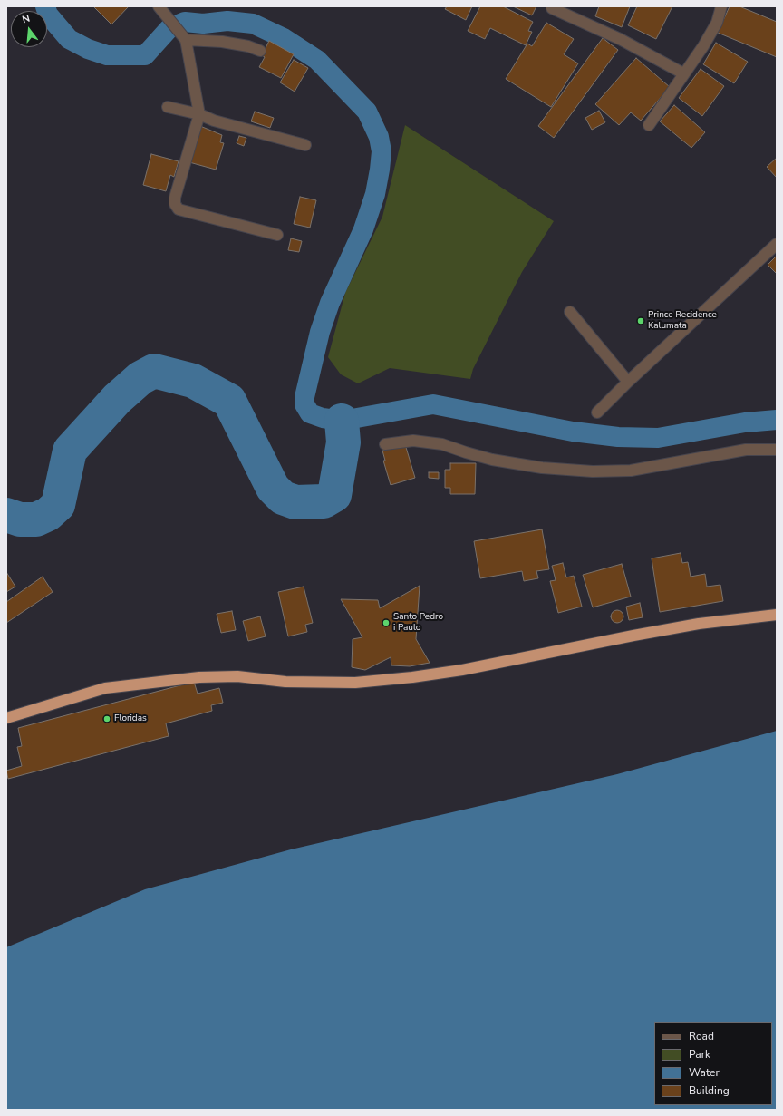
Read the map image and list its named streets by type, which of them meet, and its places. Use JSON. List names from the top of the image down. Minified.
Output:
{"places":["Prince Recidence Kalumata","Santo Pedro i Paulo","Floridas"],"legend":["Road","Park","Water","Building"],"north":"top"}
